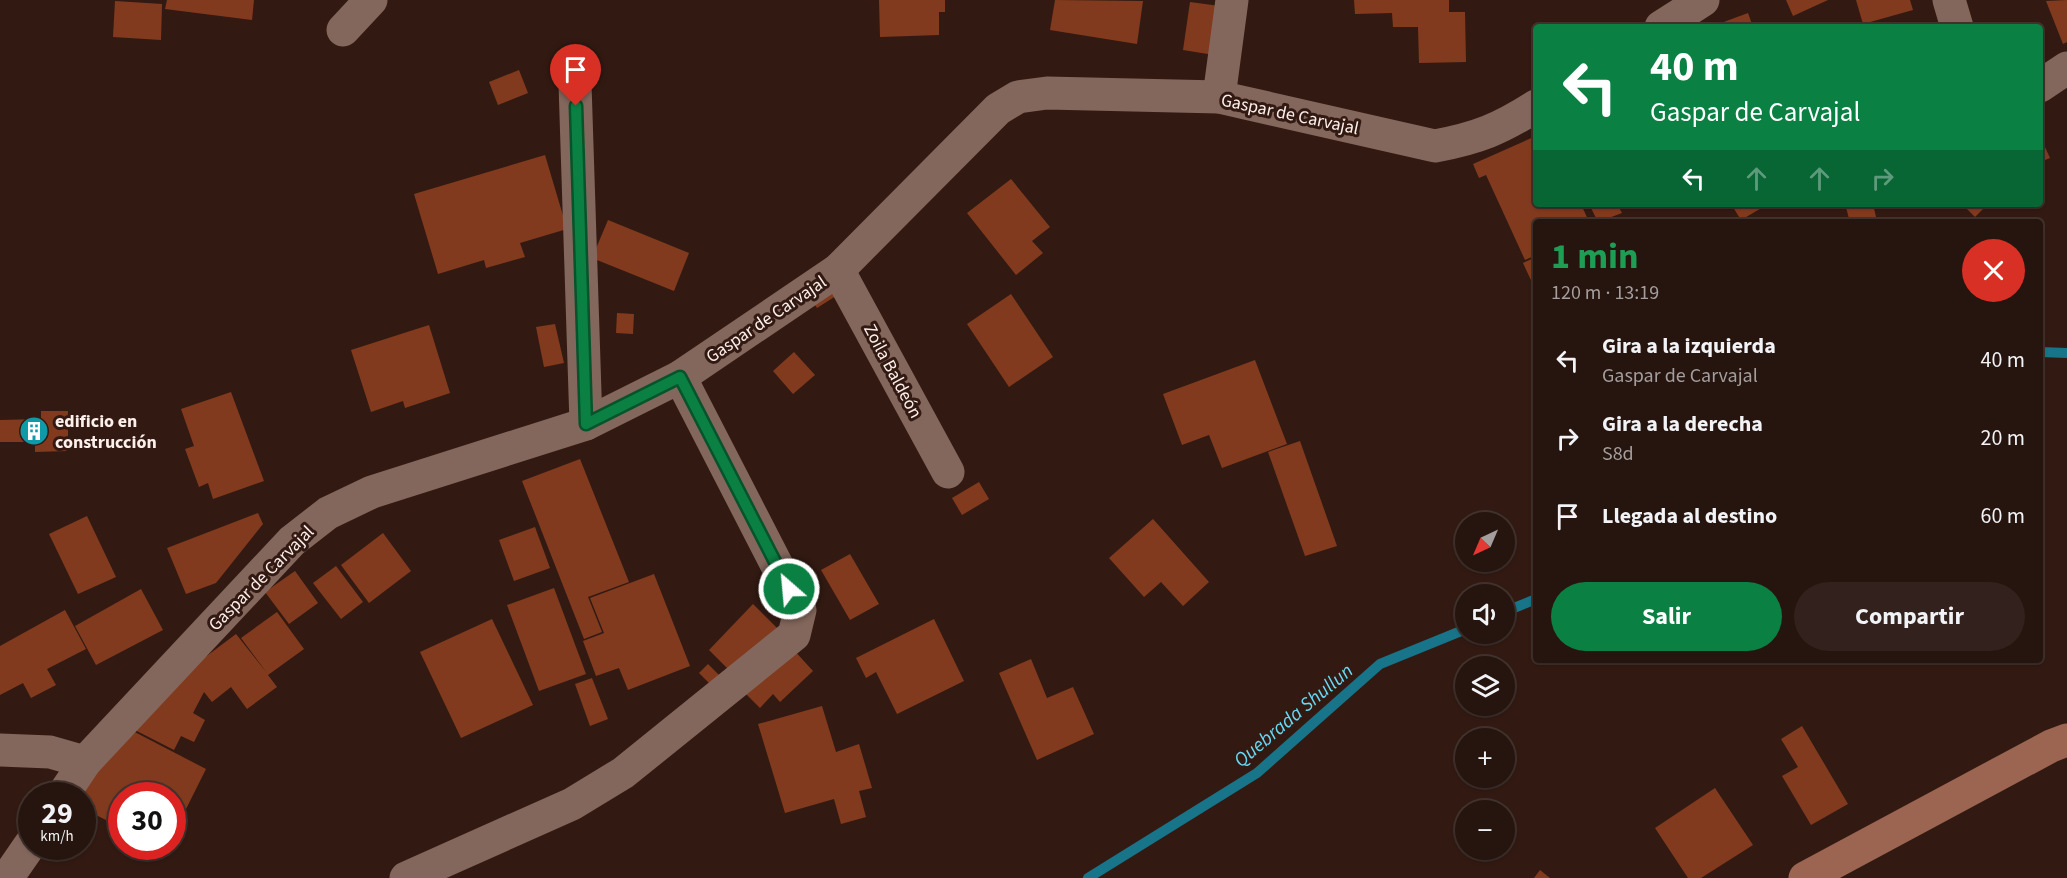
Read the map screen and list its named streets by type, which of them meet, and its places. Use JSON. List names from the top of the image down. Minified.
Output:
{"streets":{"street":["Gaspar de Carvajal","Zoila Baldeón"]},"crossings":[["Gaspar de Carvajal","Zoila Baldeón"]],"water":["Quebrada Shullun"],"places":{"building":["edificio en construcción"]},"north":"bottom left","page":{"turn":["40 m","Gaspar de Carvajal"],"heading":["1 min","120 m · 13:19"],"list":[{"name":"Gira a la izquierda","note":"Gaspar de Carvajal","value":"40 m"},{"name":"Gira a la derecha","note":"S8d","value":"20 m"},{"name":"Llegada al destino","value":"60 m"}],"map_buttons":["+","−"],"buttons":["Salir","Compartir"],"speed":"29 km/h","limit":"30"}}
